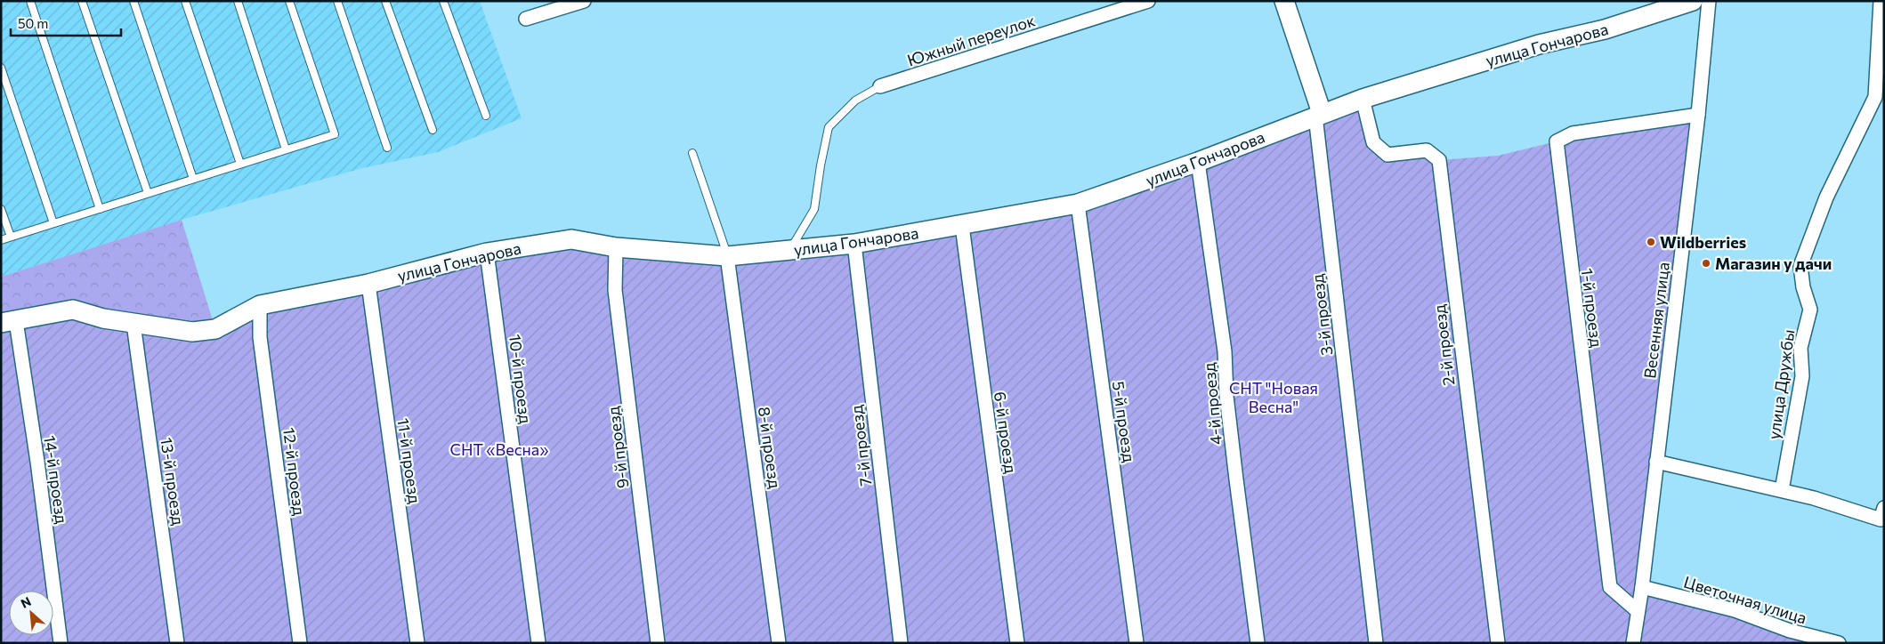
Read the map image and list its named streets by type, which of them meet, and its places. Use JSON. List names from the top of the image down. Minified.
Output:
{"streets":{"street":["Южный переулок","улица Гончарова","1-й проезд","3-й проезд","Весенняя улица","2-й проезд","10-й проезд","улица Дружбы","4-й проезд","5-й проезд","6-й проезд","7-й проезд","9-й проезд","8-й проезд","11-й проезд","12-й проезд","14-й проезд","13-й проезд","Цветочная улица"]},"crossings":[["улица Гончарова","3-й проезд"],["улица Гончарова","2-й проезд"],["улица Гончарова","10-й проезд"],["улица Гончарова","4-й проезд"],["улица Гончарова","5-й проезд"],["улица Гончарова","6-й проезд"],["улица Гончарова","7-й проезд"],["улица Гончарова","9-й проезд"],["улица Гончарова","8-й проезд"],["улица Гончарова","11-й проезд"],["улица Гончарова","12-й проезд"],["улица Гончарова","14-й проезд"],["улица Гончарова","13-й проезд"],["1-й проезд","Весенняя улица"],["Весенняя улица","Цветочная улица"]],"parks":["СНТ \"Новая Весна\"","СНТ «Весна»"],"places":["Wildberries","Магазин у дачи"],"scale_bar":"50 m","north":"top left"}
